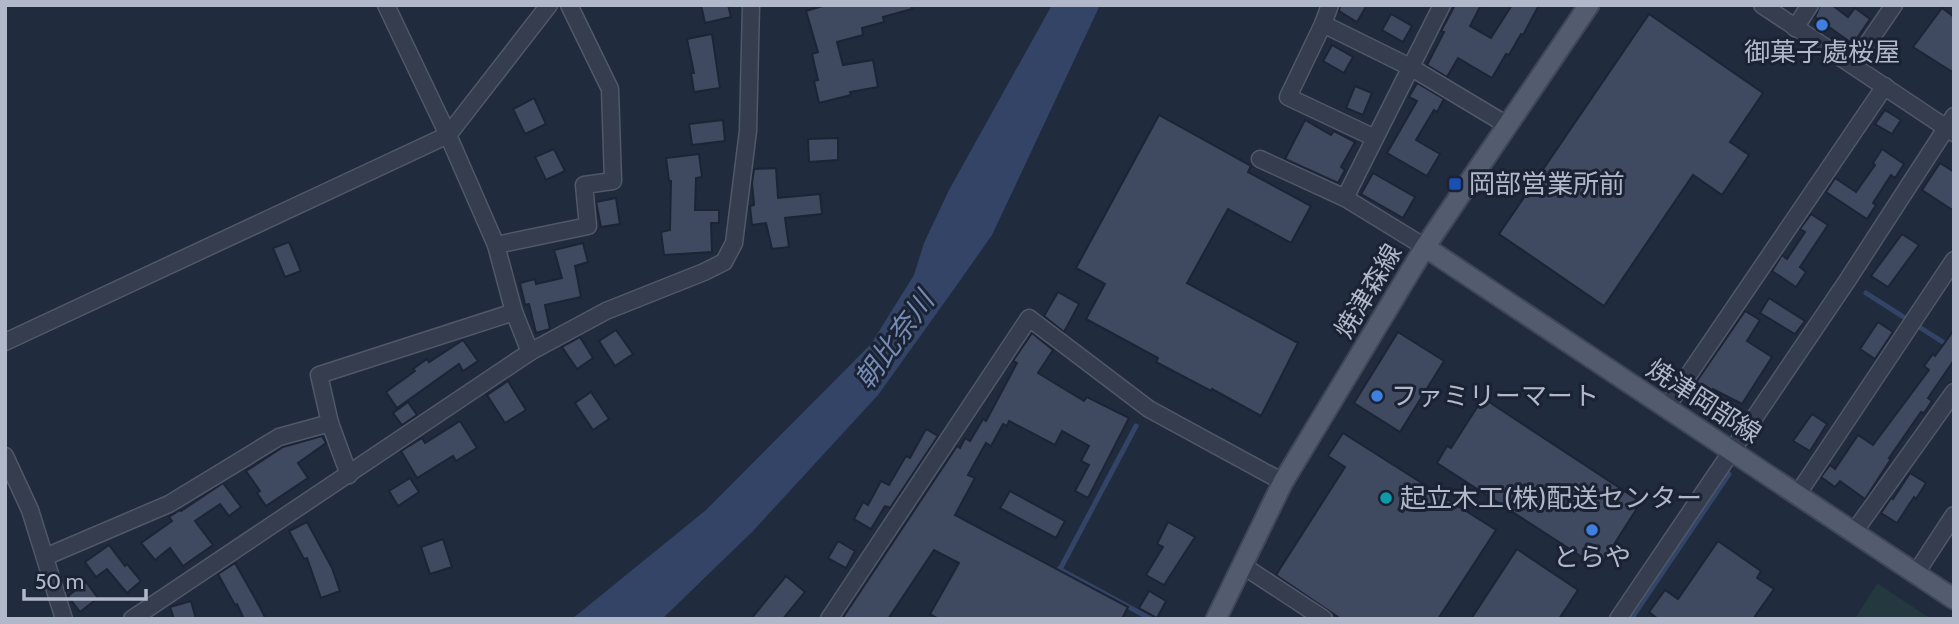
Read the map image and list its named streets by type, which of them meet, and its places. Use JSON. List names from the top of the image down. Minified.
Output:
{"streets":{"main road":["焼津森線","焼津岡部線"]},"crossings":[["焼津森線","焼津岡部線"]],"water":["朝比奈川"],"places":{"other":["御菓子處桜屋","ファミリーマート","起立木工(株)配送センター","とらや"],"transit":["岡部営業所前"]},"scale_bar":"50 m"}
